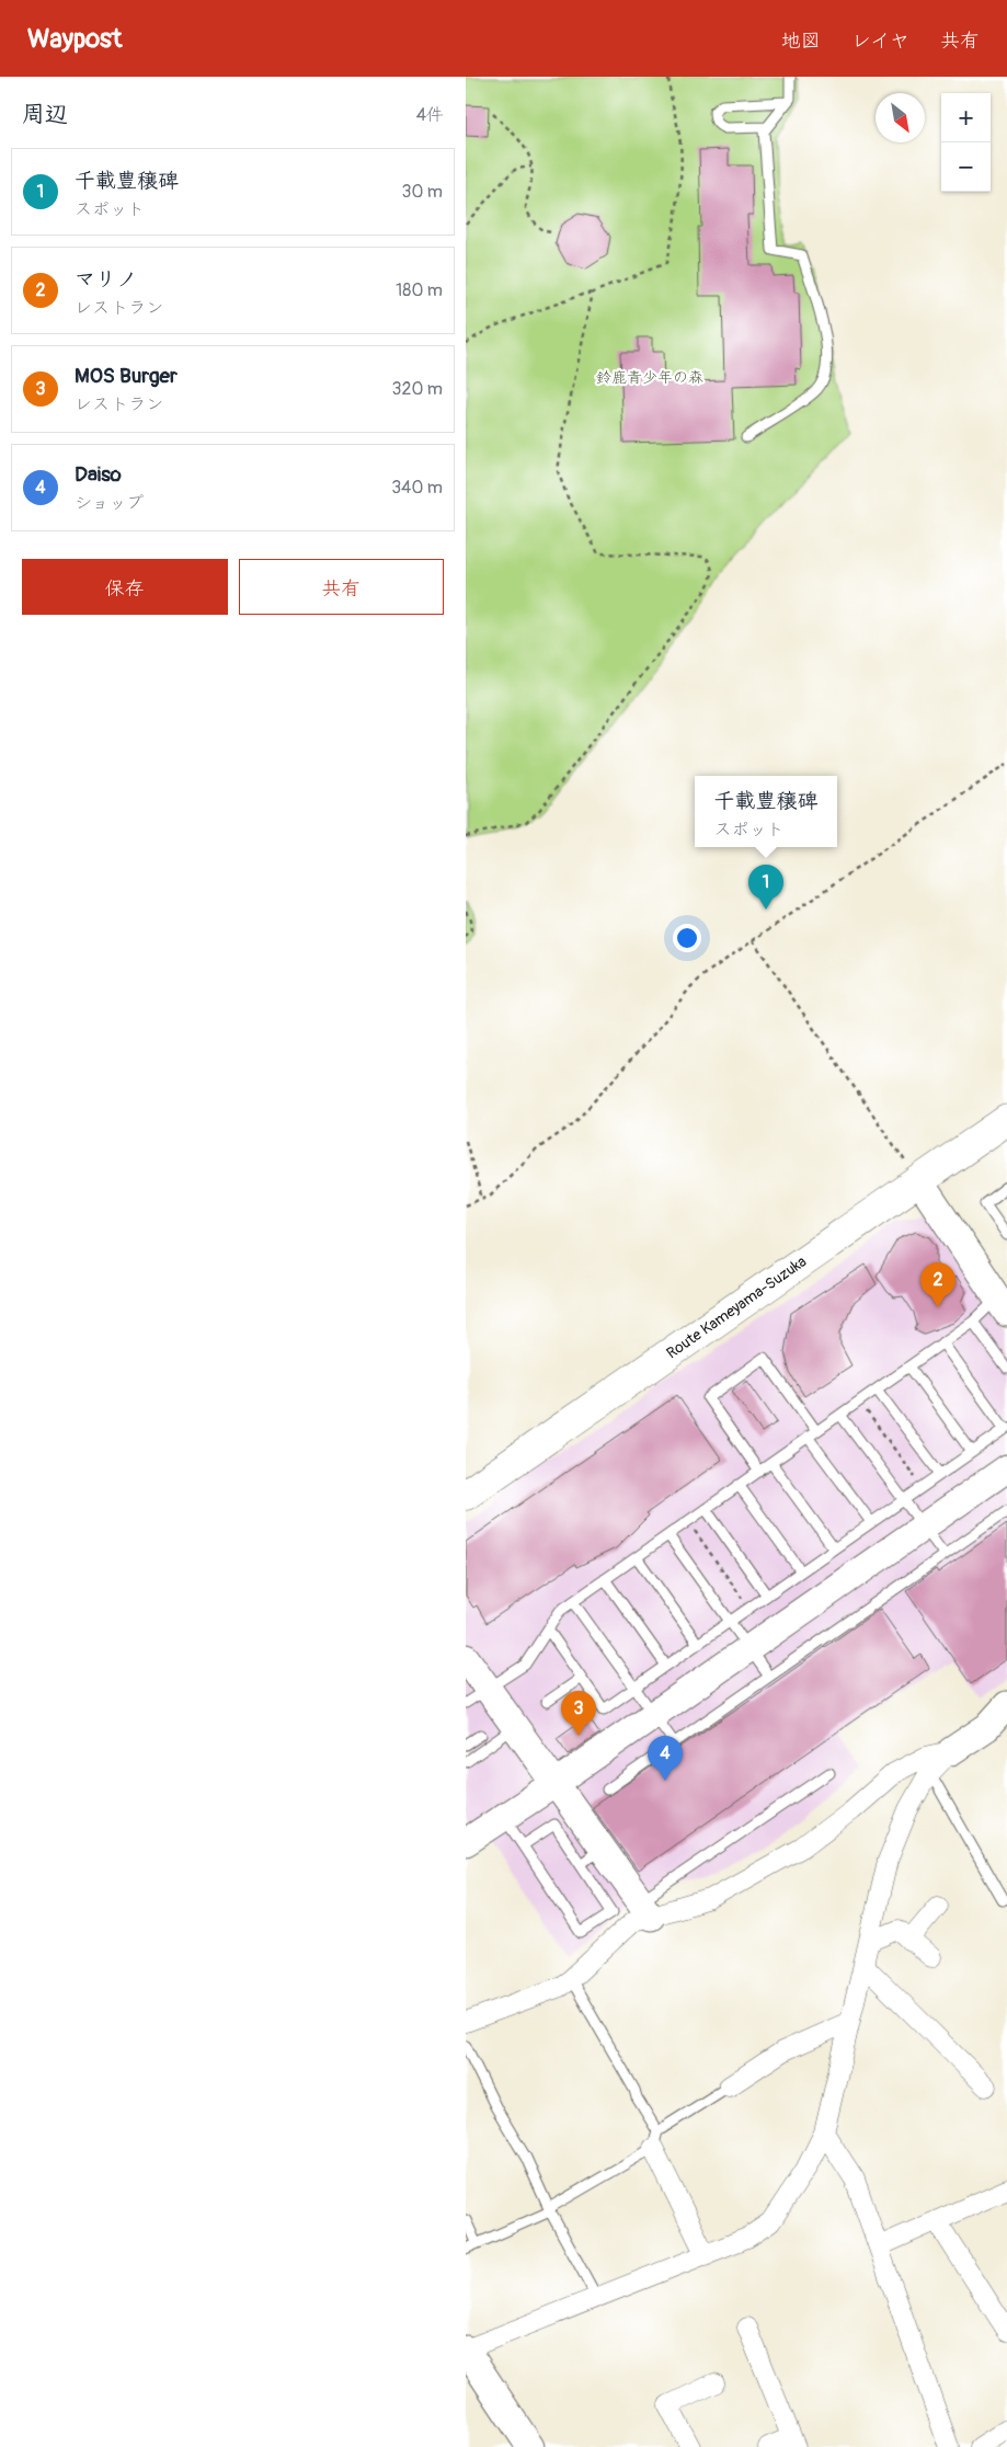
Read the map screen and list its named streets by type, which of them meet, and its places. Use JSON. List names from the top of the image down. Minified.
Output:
{"streets":{"main road":["Route Kameyama-Suzuka"]},"parks":["鈴鹿青少年の森"],"north":"bottom right","page":{"header":"Waypost","nav":["地図","レイヤ","共有"],"heading":["周辺","4件"],"map_buttons":["+","−"],"list":[{"mark":"1","name":"千載豊穣碑","note":"スポット","value":"30 m"},{"mark":"2","name":"マリノ","note":"レストラン","value":"180 m"},{"mark":"3","name":"MOS Burger","note":"レストラン","value":"320 m"},{"mark":"4","name":"Daiso","note":"ショップ","value":"340 m"}],"buttons":["保存","共有"],"popup":["千載豊穣碑","スポット"],"pins":["1","2","3","4"]}}
